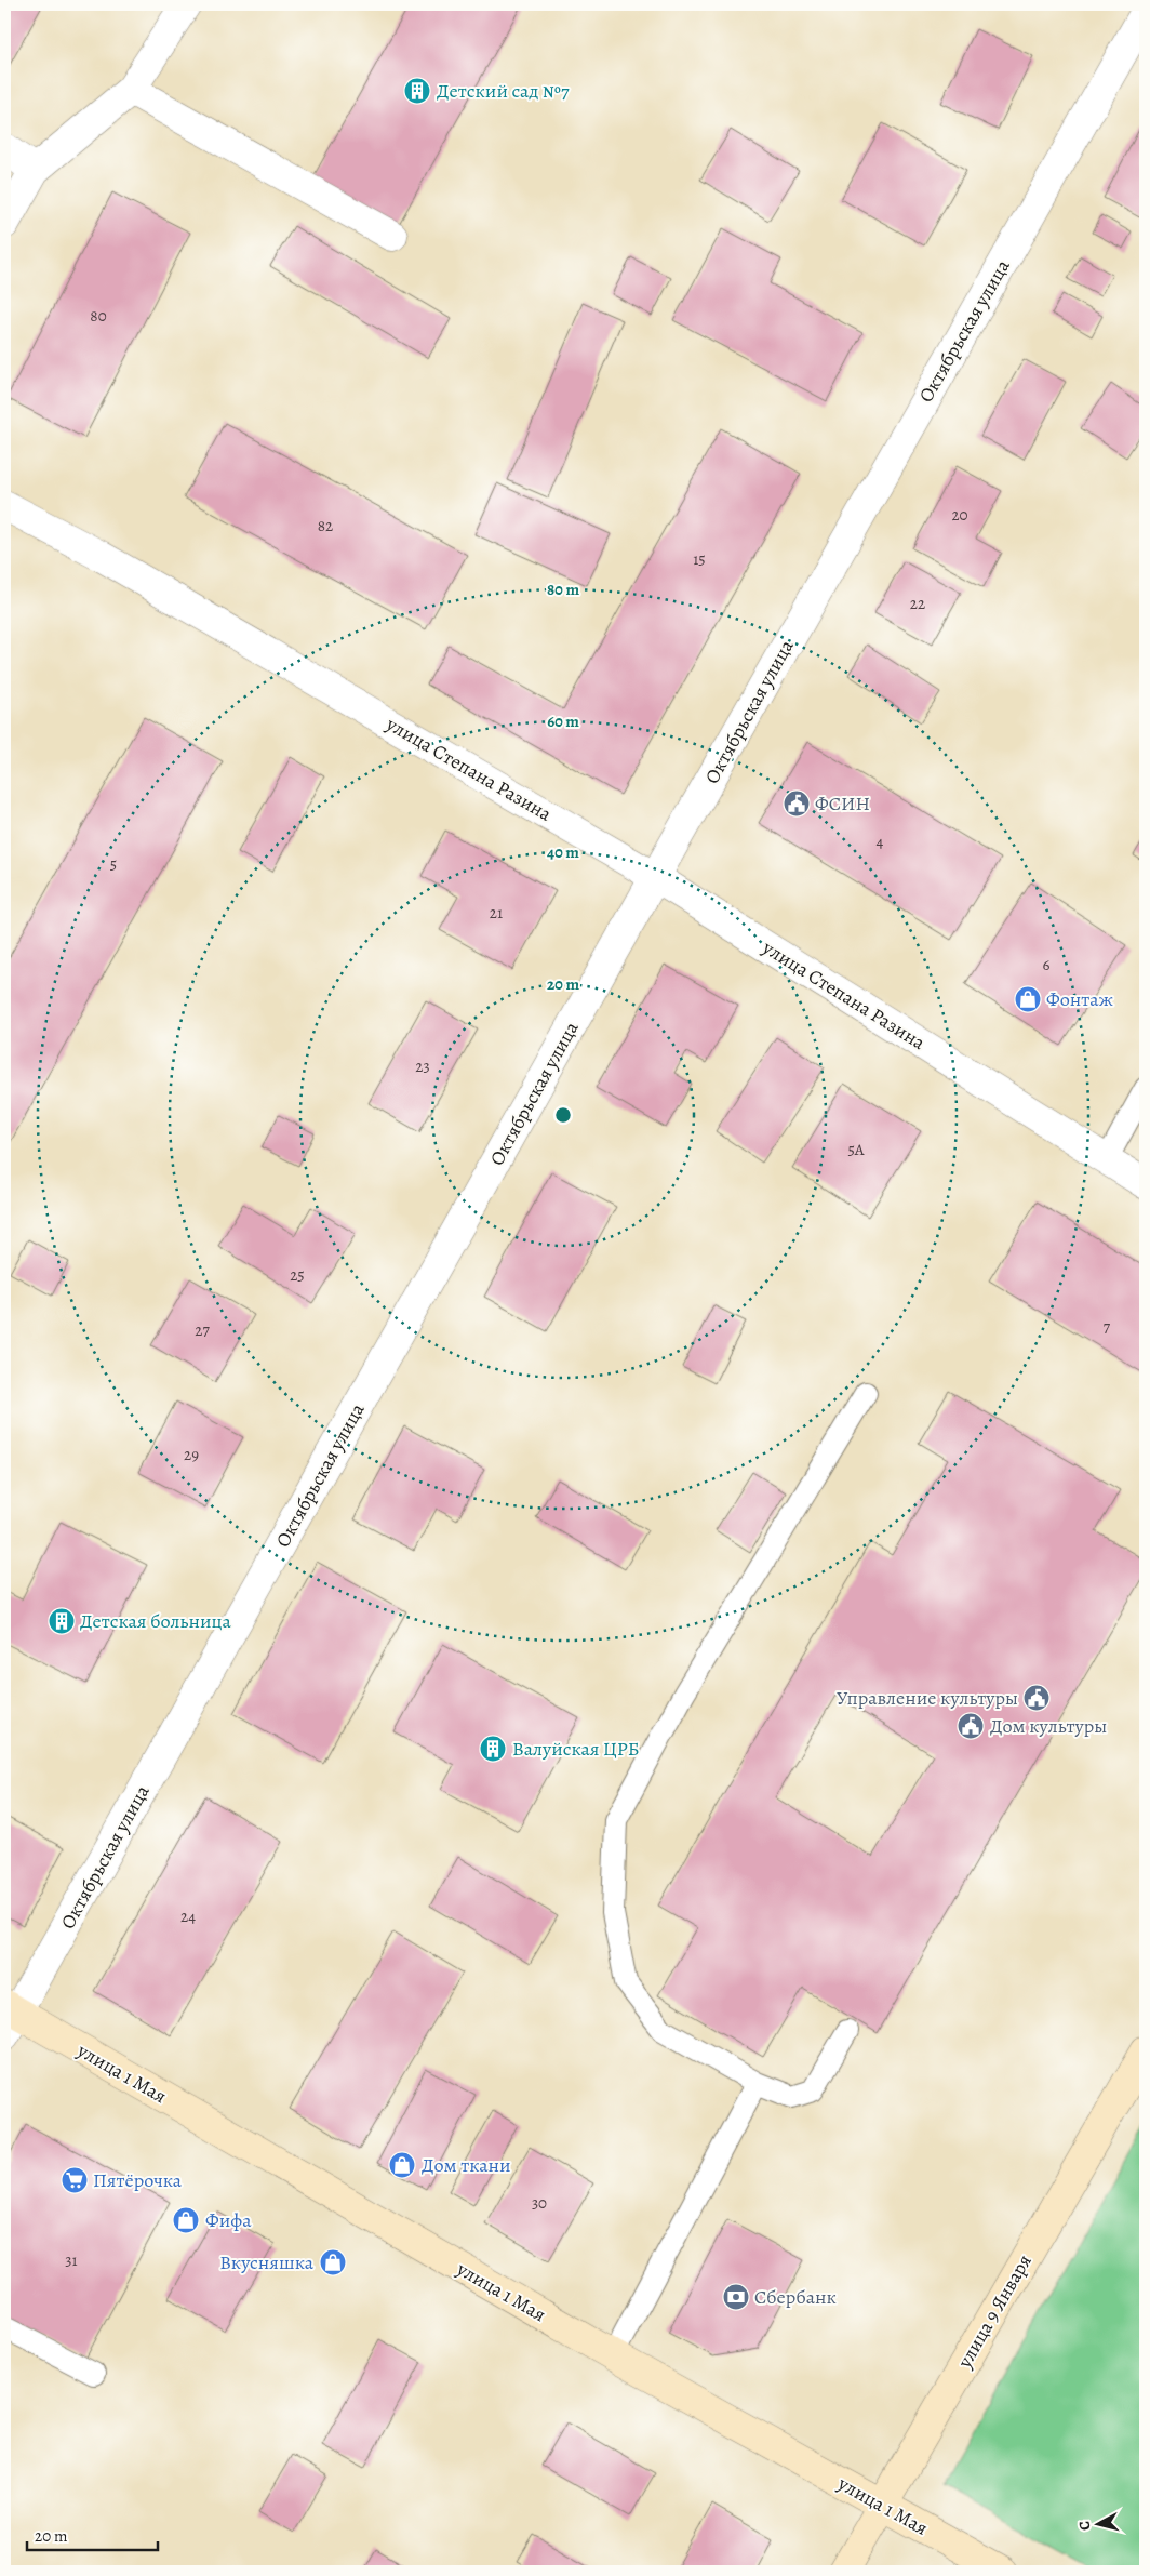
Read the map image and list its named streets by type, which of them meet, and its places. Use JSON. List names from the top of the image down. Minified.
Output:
{"streets":{"main road":["улица 1 Мая","улица 9 Января"],"street":["Октябрьская улица","улица Степана Разина"]},"crossings":[["Октябрьская улица","улица Степана Разина"],["Октябрьская улица","улица 1 Мая"],["улица 1 Мая","улица 9 Января"]],"places":{"building":["Детский сад №7","Детская больница","Валуйская ЦРБ"],"public building":["ФСИН","Управление культуры","Дом культуры"],"shop":["Фонтаж","Дом ткани","Фифа","Вкусняшка"],"supermarket":["Пятёрочка"],"bank":["Сбербанк"]},"house_numbers":["80","20","82","15","22","4","5","21","6","23","5А","25","7","27","29","24","30","31"],"scale_bar":"20 m","north":"left","rings":["80 m","60 m","40 m","20 m"]}
